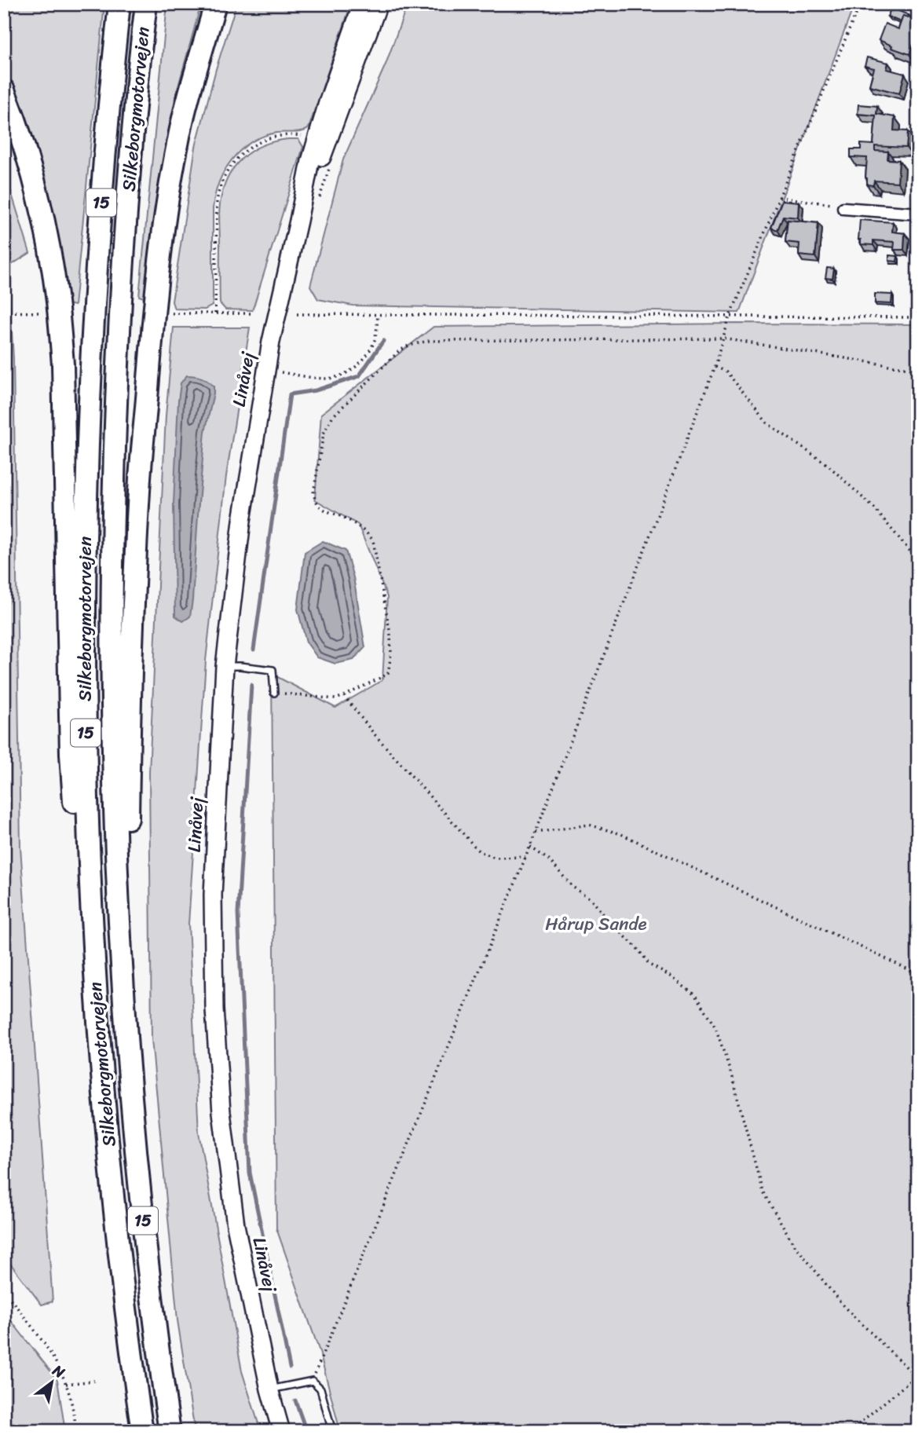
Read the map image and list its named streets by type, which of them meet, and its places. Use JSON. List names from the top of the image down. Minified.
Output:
{"streets":{"highway":["Silkeborgmotorvejen","15"],"main road":["Linåvej"]},"parks":["Hårup Sande"],"north":"top right"}
